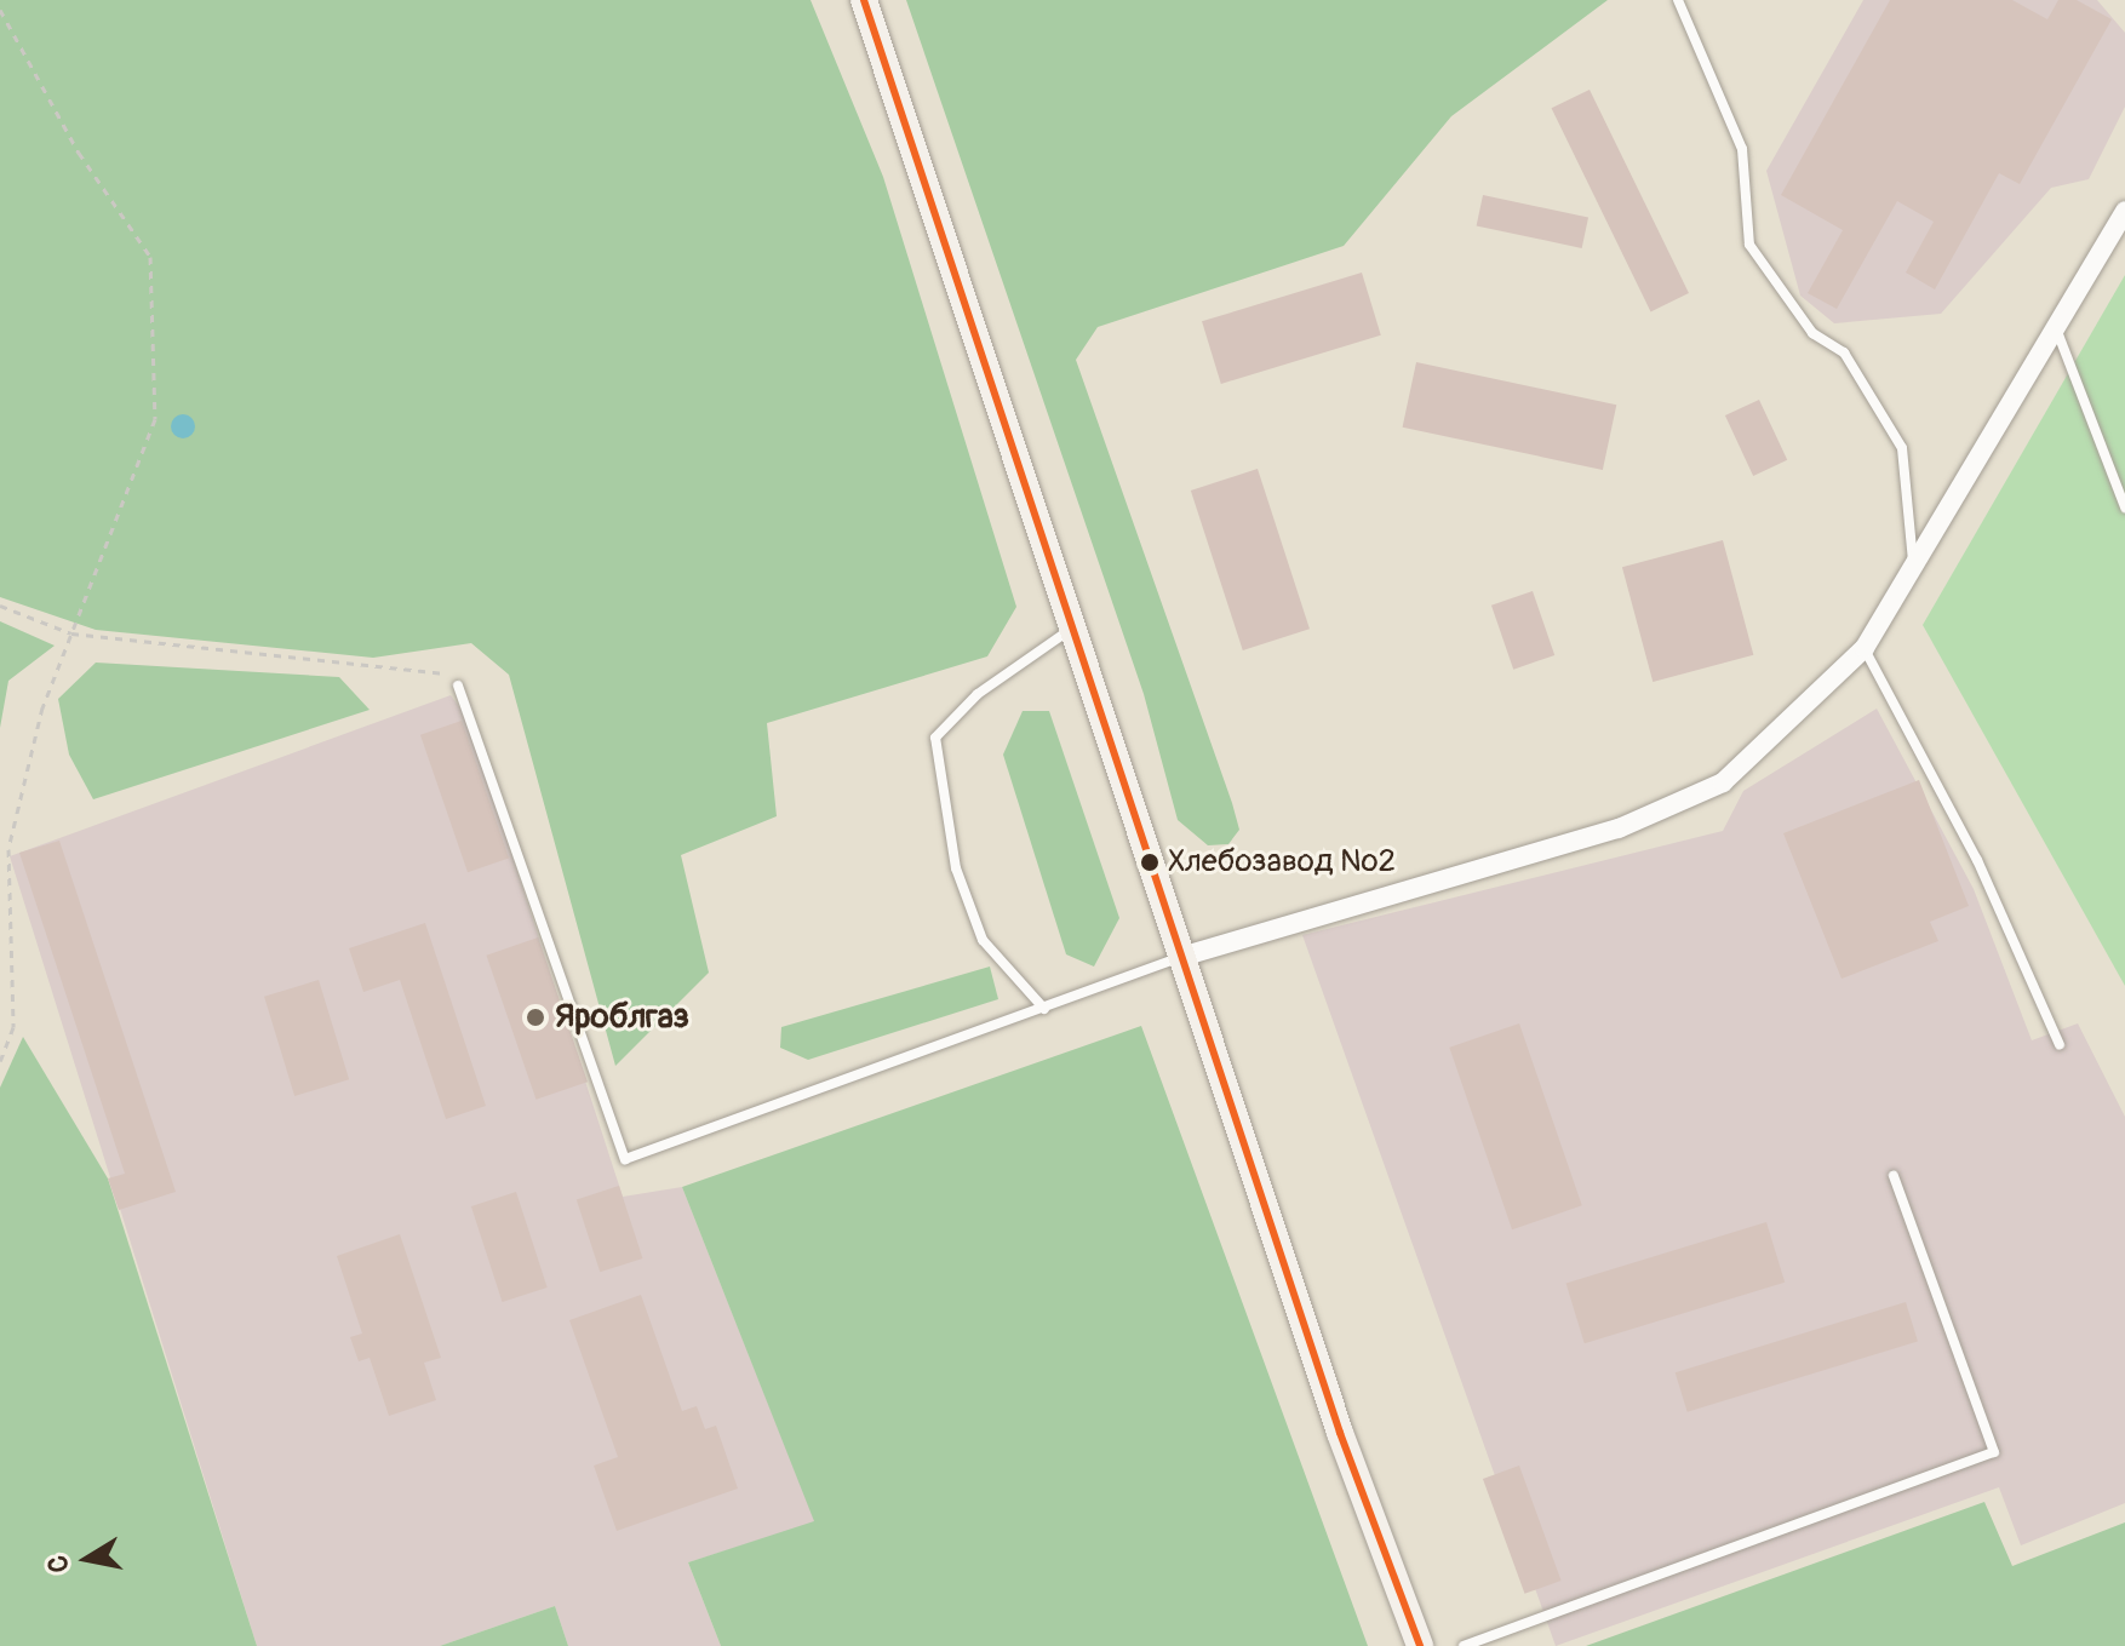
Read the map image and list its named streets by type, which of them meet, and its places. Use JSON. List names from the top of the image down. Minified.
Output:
{"places":["Хлебозавод №2","Яроблгаз"],"north":"left"}
